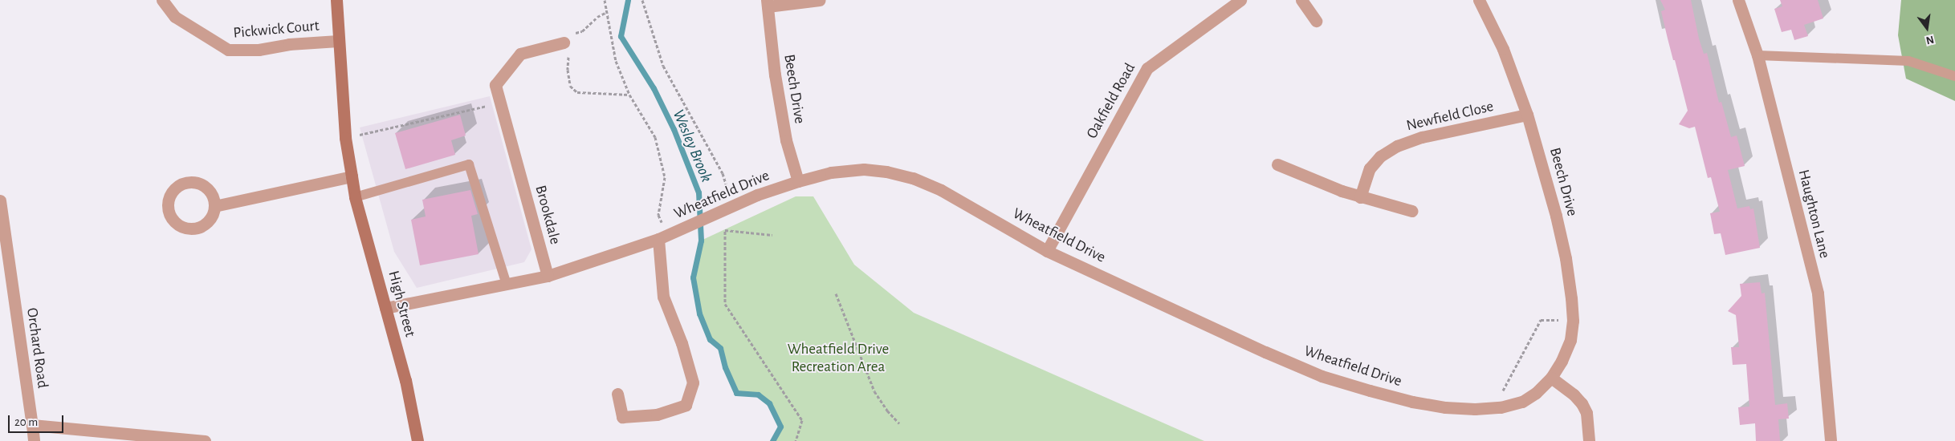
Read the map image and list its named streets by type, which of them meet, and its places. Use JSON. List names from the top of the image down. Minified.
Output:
{"streets":{"main road":["High Street"],"street":["Pickwick Court","Beech Drive","Oakfield Road","Newfield Close","Wheatfield Drive","Haughton Lane","Brookdale","Orchard Road"]},"crossings":[["Pickwick Court","High Street"],["Beech Drive","Newfield Close"],["Beech Drive","Wheatfield Drive"],["Oakfield Road","Wheatfield Drive"],["Wheatfield Drive","Brookdale"]],"water":["Wesley Brook"],"parks":["Wheatfield Drive Recreation Area"],"scale_bar":"20 m","north":"bottom"}
